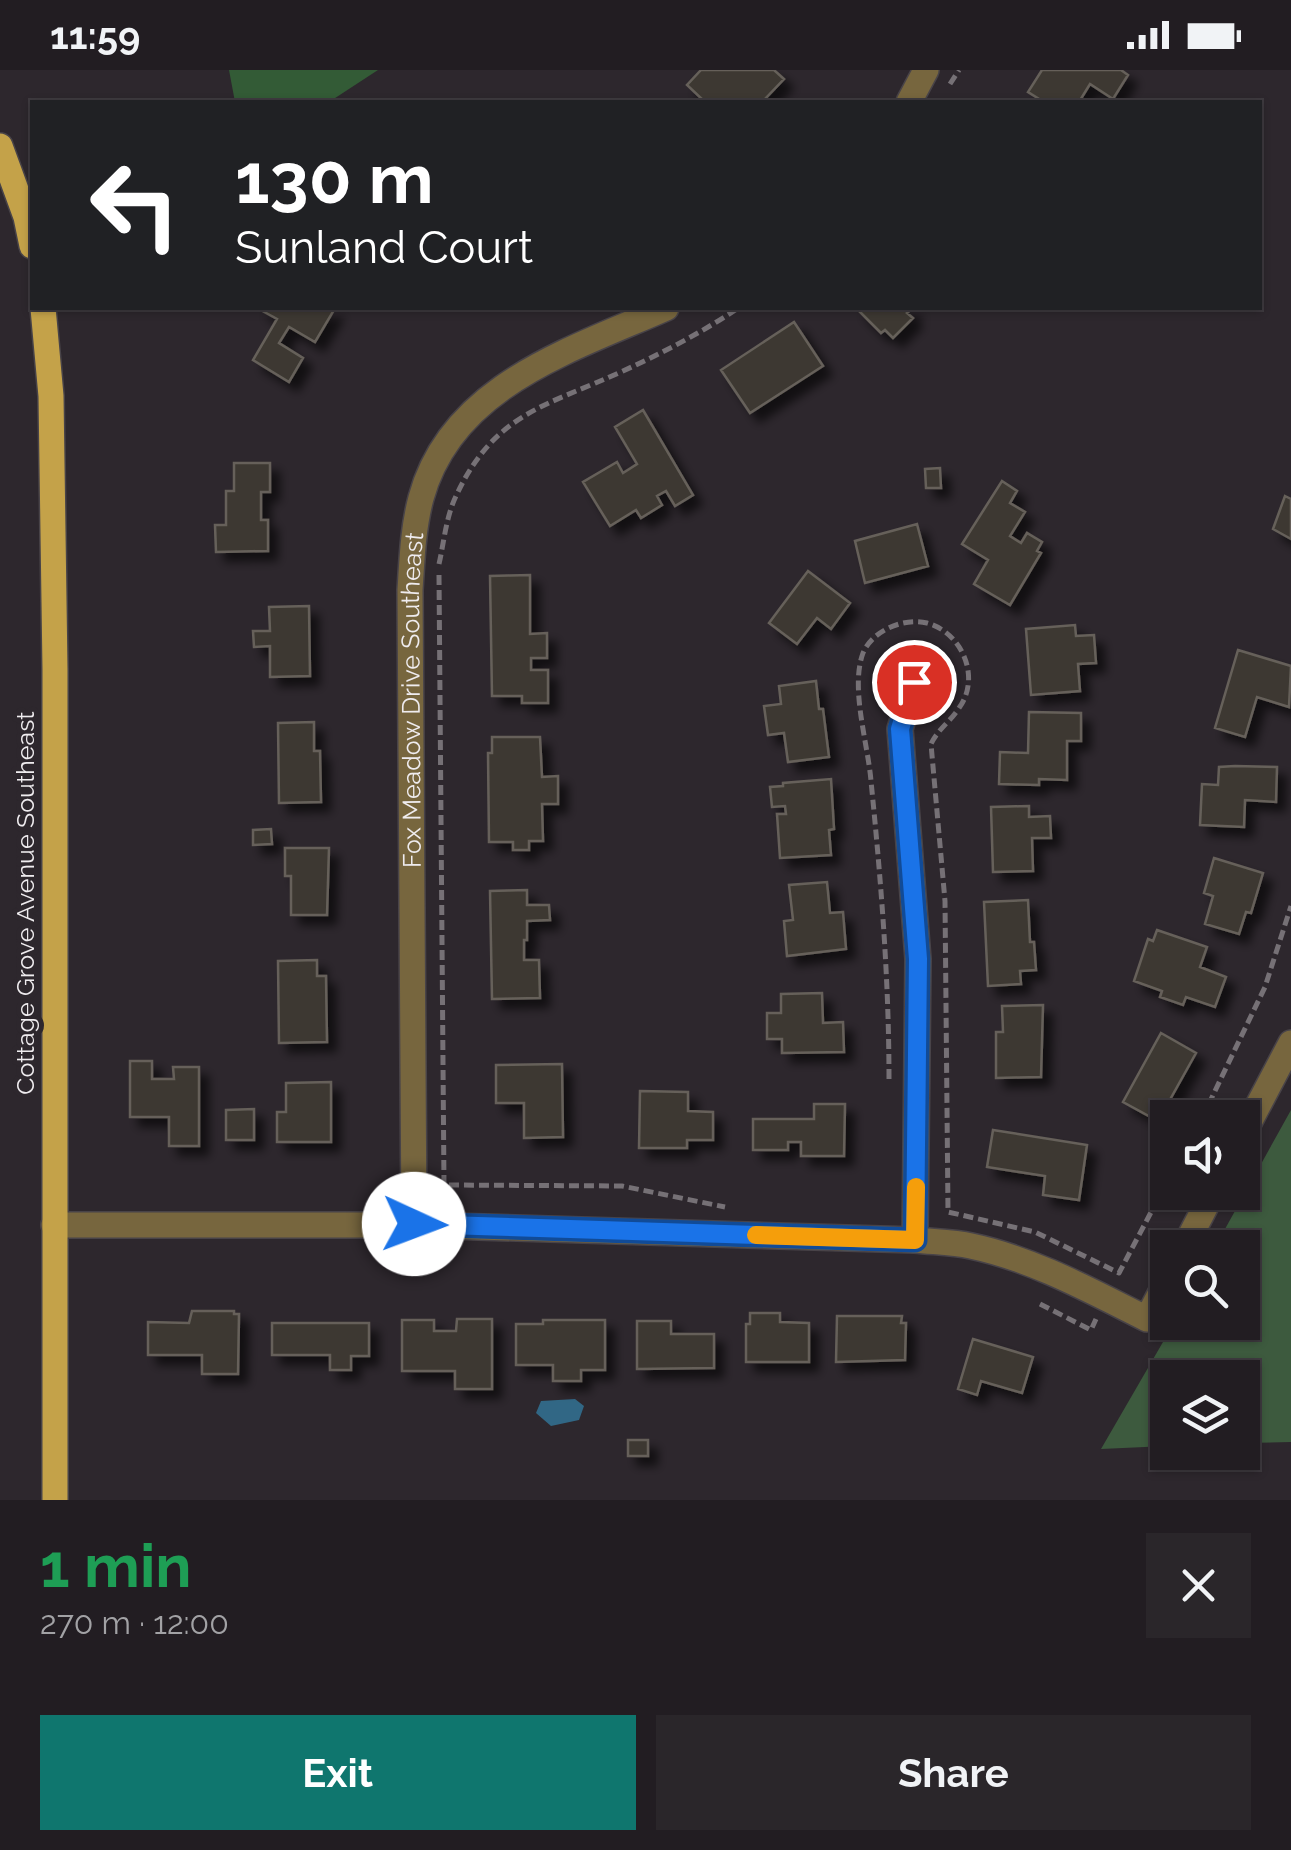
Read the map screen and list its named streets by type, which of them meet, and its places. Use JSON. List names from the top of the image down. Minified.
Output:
{"streets":{"main road":["Cottage Grove Avenue Southeast"],"street":["Fox Meadow Drive Southeast"]},"page":{"status":"11:59","turn":["130 m","Sunland Court"],"heading":["1 min","270 m · 12:00"],"buttons":["Exit","Share"]}}
